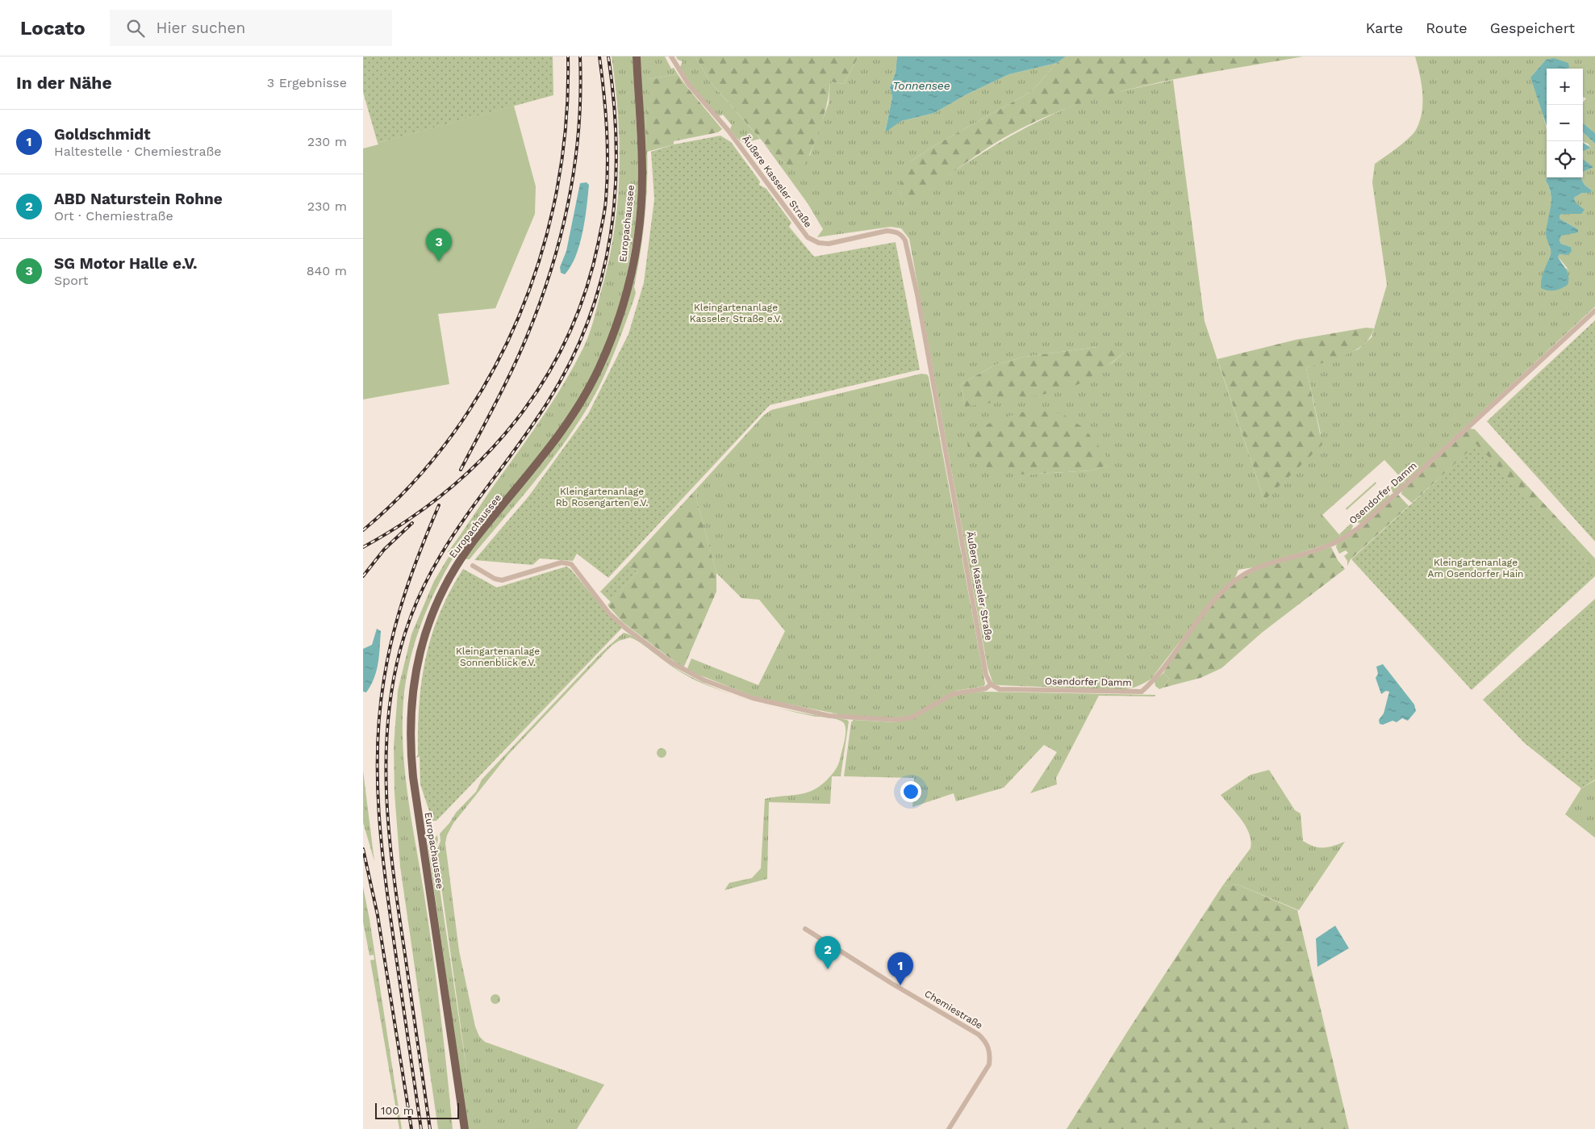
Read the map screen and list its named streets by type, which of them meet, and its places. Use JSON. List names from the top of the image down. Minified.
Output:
{"streets":{"main road":["Europachaussee"],"street":["Äußere Kasseler Straße","Osendorfer Damm","Chemiestraße"]},"crossings":[["Äußere Kasseler Straße","Osendorfer Damm"]],"water":["Tonnensee"],"parks":["Kleingartenanlage Kasseler Straße e.V.","Kleingartenanlage Rb Rosengarten e.V.","Kleingartenanlage Am Osendorfer Hain","Kleingartenanlage Sonnenblick e.V."],"scale_bar":"100 m","page":{"header":"Locato","search":"Hier suchen","nav":["Karte","Route","Gespeichert"],"heading":["In der Nähe","3 Ergebnisse"],"map_buttons":["+","−"],"list":[{"mark":"1","name":"Goldschmidt","note":"Haltestelle · Chemiestraße","value":"230 m"},{"mark":"2","name":"ABD Naturstein Rohne","note":"Ort · Chemiestraße","value":"230 m"},{"mark":"3","name":"SG Motor Halle e.V.","note":"Sport","value":"840 m"}],"pins":["3","2","1"],"scale":"100 m"}}
